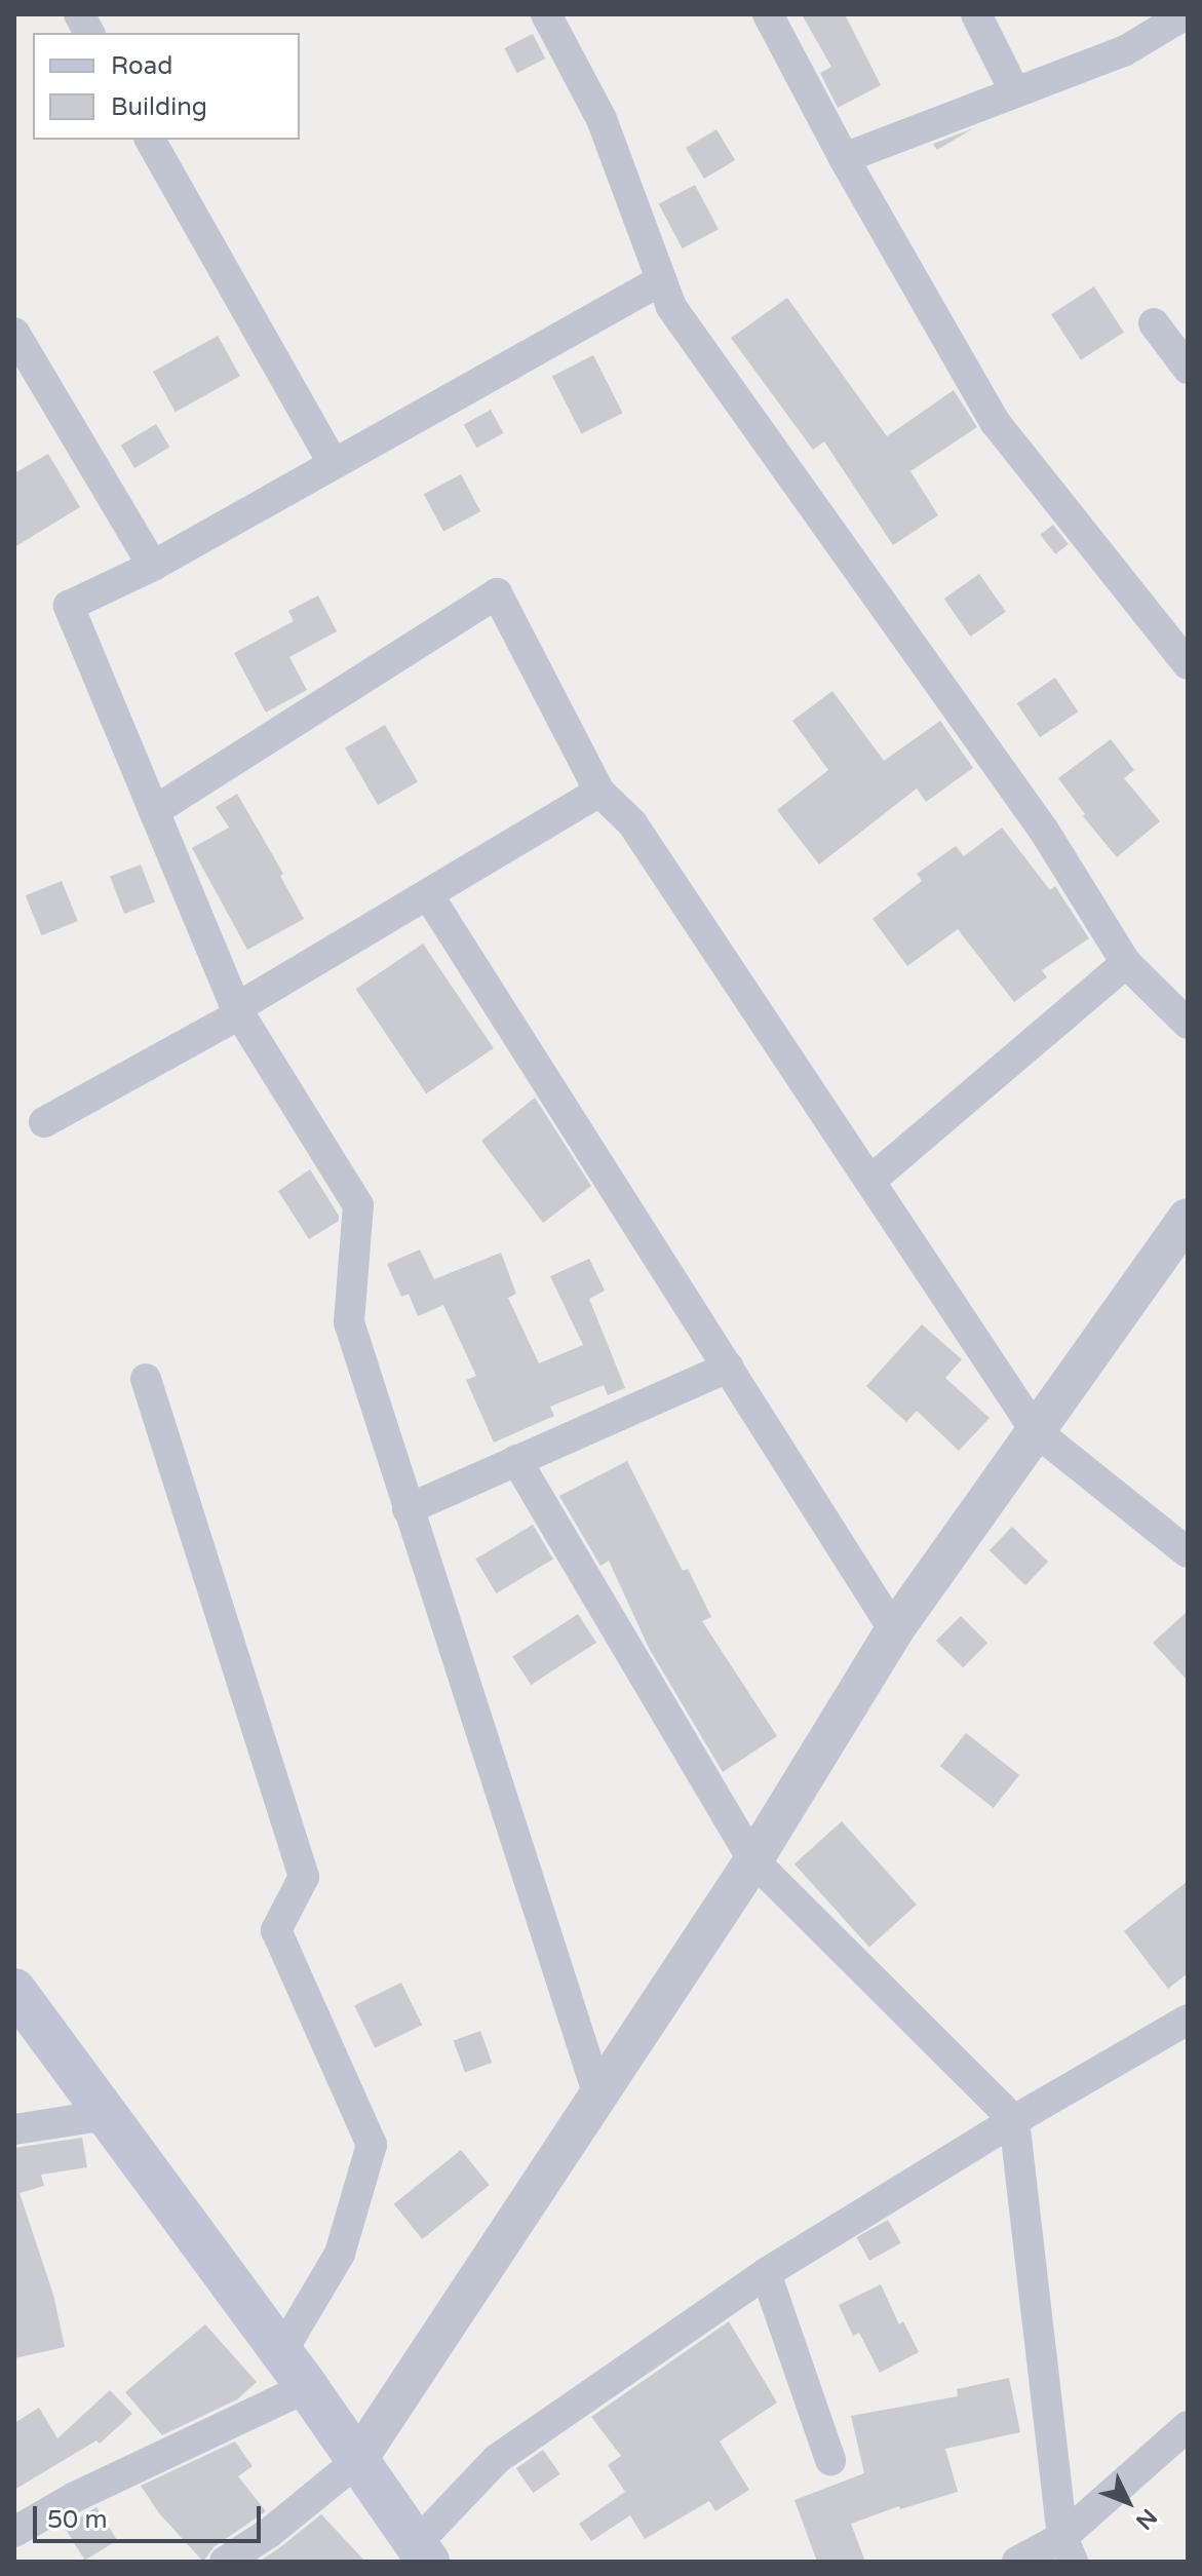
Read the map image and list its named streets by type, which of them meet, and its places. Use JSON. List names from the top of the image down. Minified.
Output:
{"legend":["Road","Building"],"scale_bar":"50 m","north":"bottom right"}
